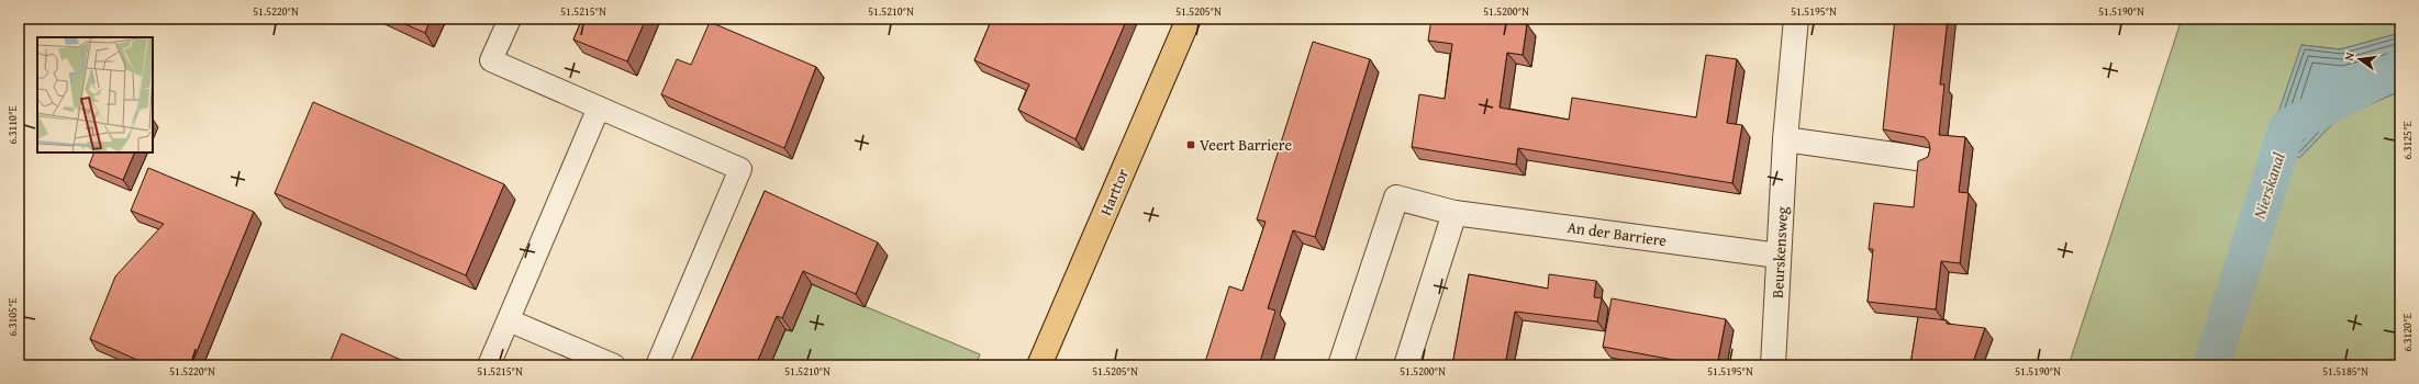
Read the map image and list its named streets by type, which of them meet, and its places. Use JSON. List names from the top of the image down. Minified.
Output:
{"streets":{"main road":["Harttor"],"street":["An der Barriere","Beurskensweg"]},"crossings":[["An der Barriere","Beurskensweg"]],"water":["Nierskanal"],"places":{"transit":["Veert Barriere"]},"north":"left","coordinates":["51.5220°N","51.5215°N","51.5210°N","51.5205°N","51.5200°N","51.5195°N","51.5190°N","6.3110°E","6.3125°E","6.3105°E","6.3120°E","51.5185°N"]}
